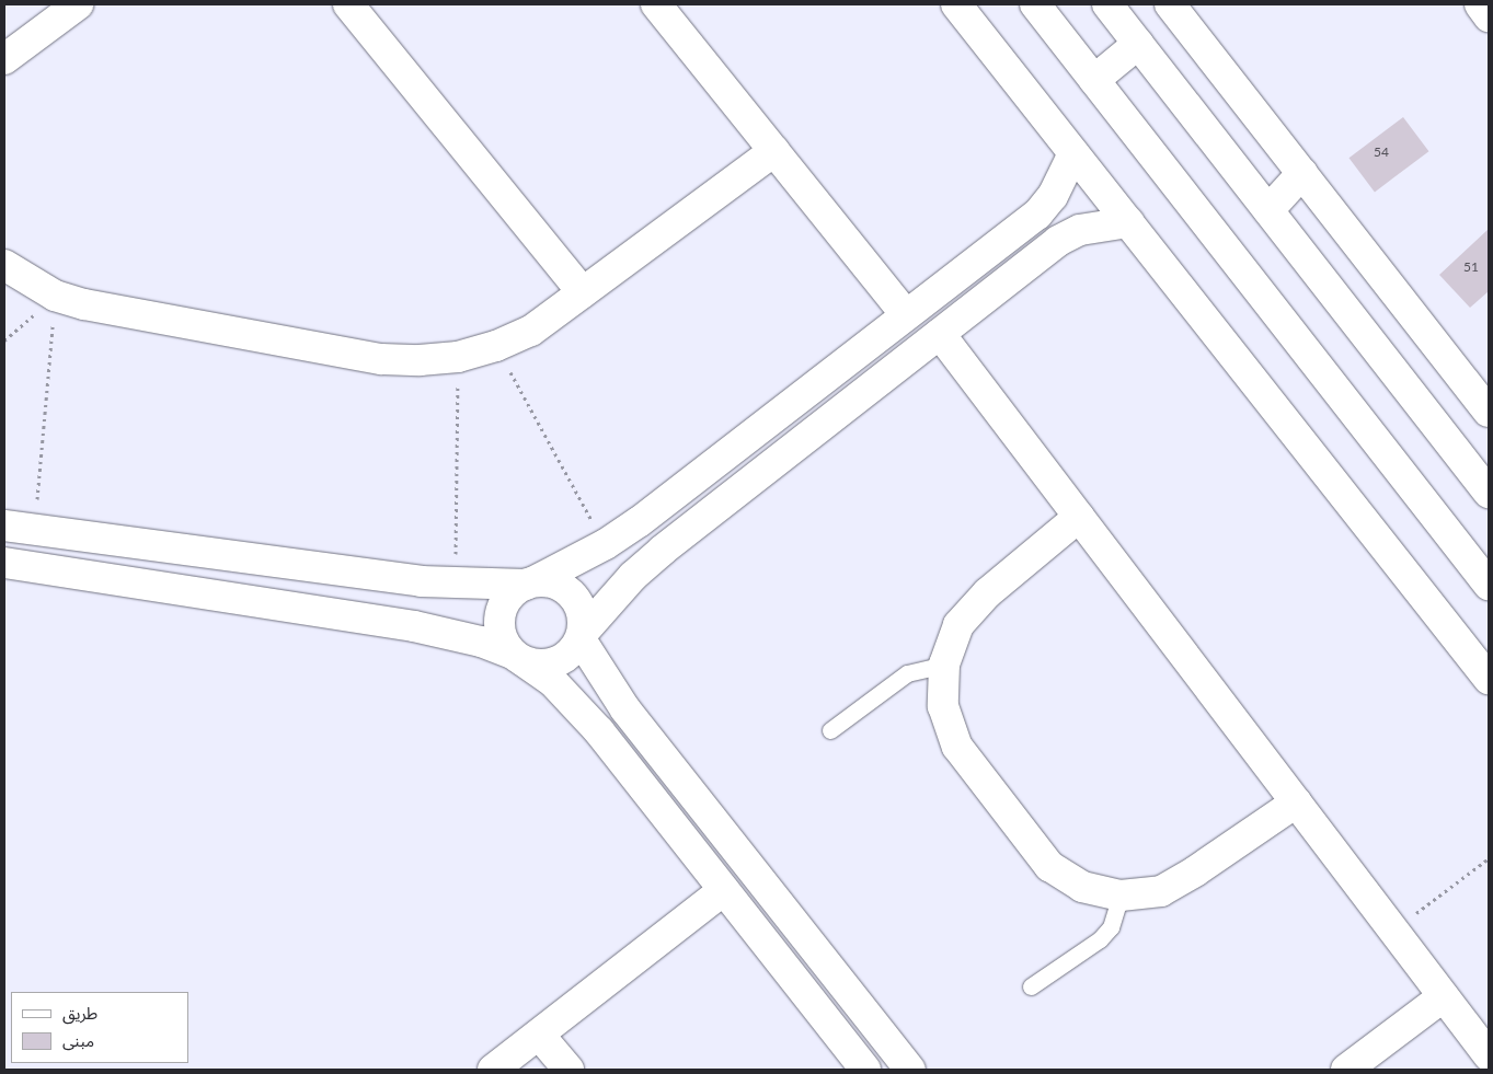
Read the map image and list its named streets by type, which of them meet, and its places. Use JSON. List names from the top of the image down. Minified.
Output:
{"house_numbers":["54","51"],"legend":["طريق","مبنى"]}
